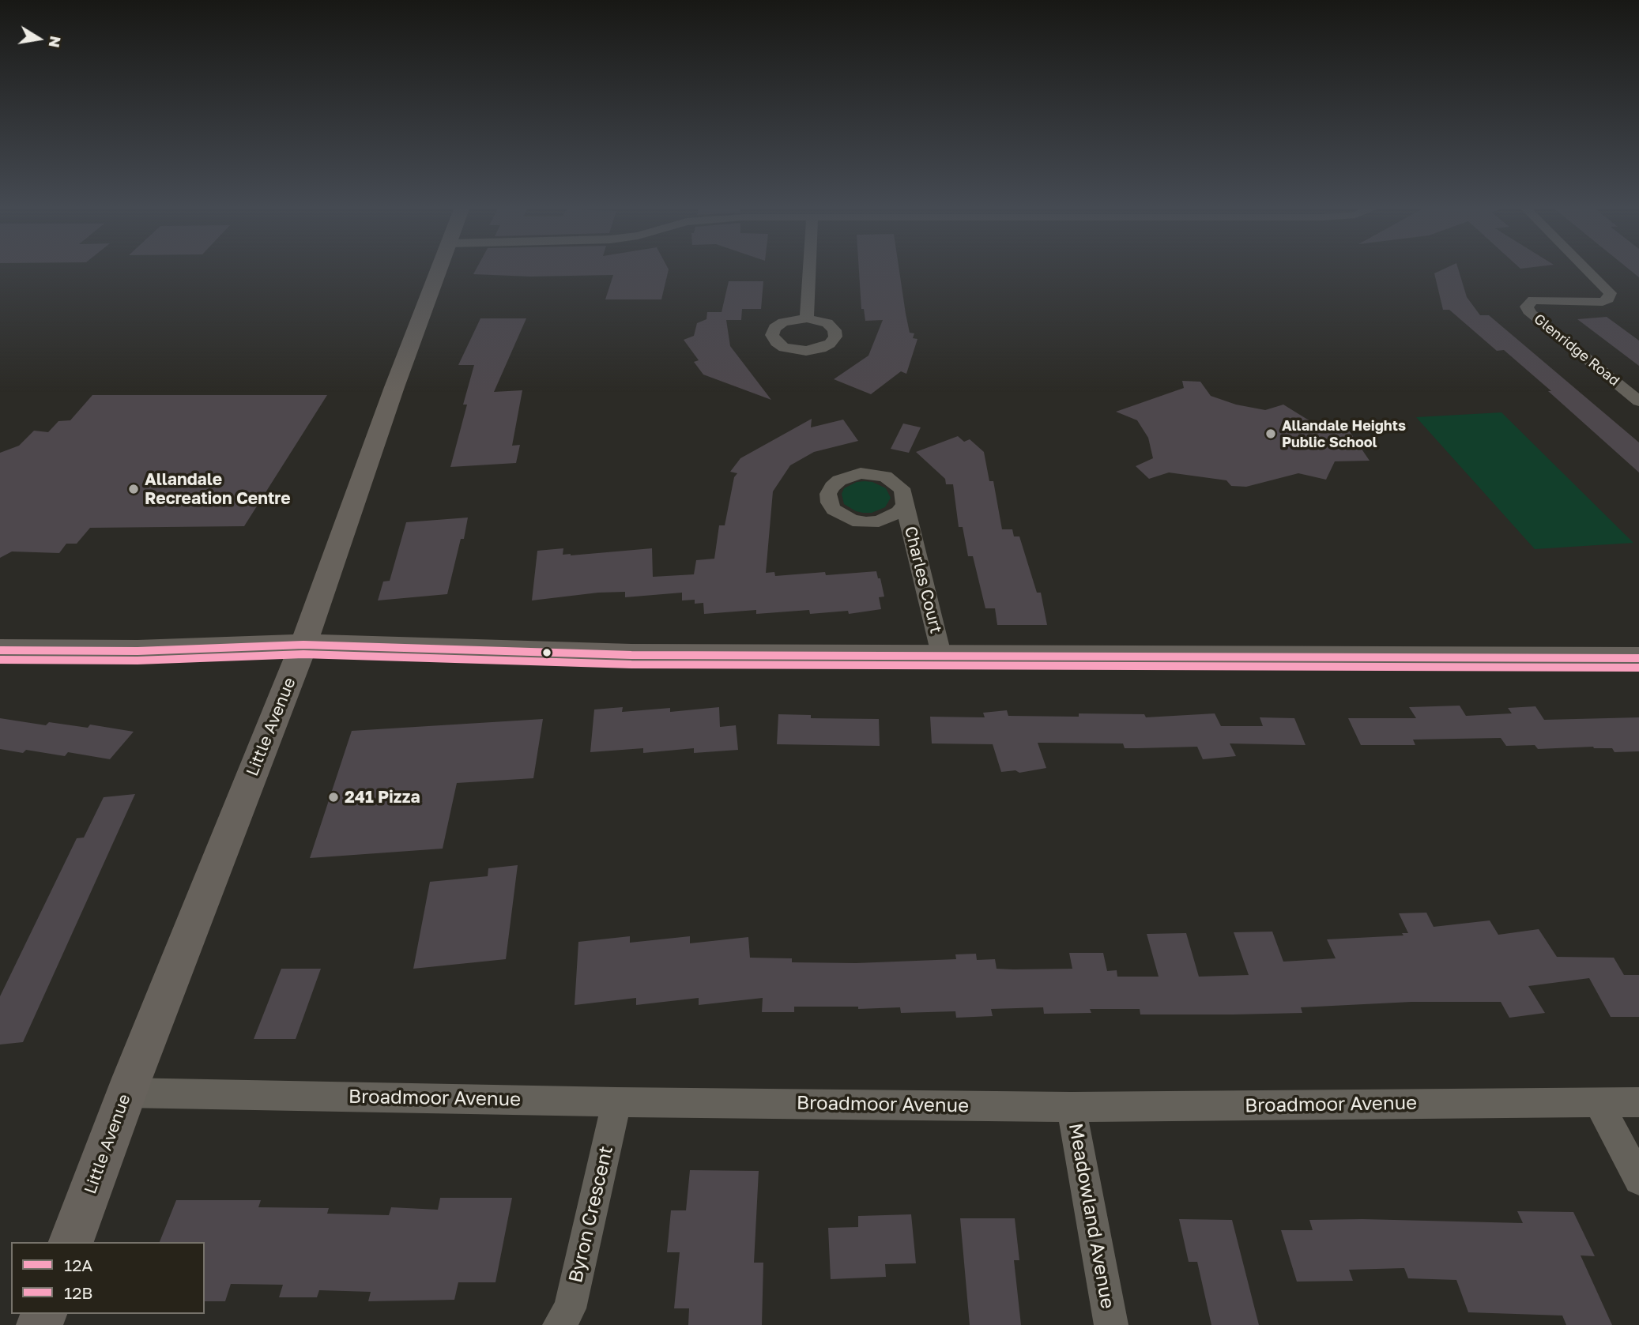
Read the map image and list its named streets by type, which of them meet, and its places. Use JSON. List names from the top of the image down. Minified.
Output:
{"streets":{"street":["Glenridge Road","Charles Court","Little Avenue","Broadmoor Avenue","Byron Crescent","Meadowland Avenue"]},"crossings":[["Little Avenue","Broadmoor Avenue"],["Broadmoor Avenue","Byron Crescent"],["Broadmoor Avenue","Meadowland Avenue"]],"places":["Allandale Heights Public School","Allandale Recreation Centre","241 Pizza"],"lines":["transit line 12A","transit line 12B"],"legend":["12A","12B"],"north":"right"}
